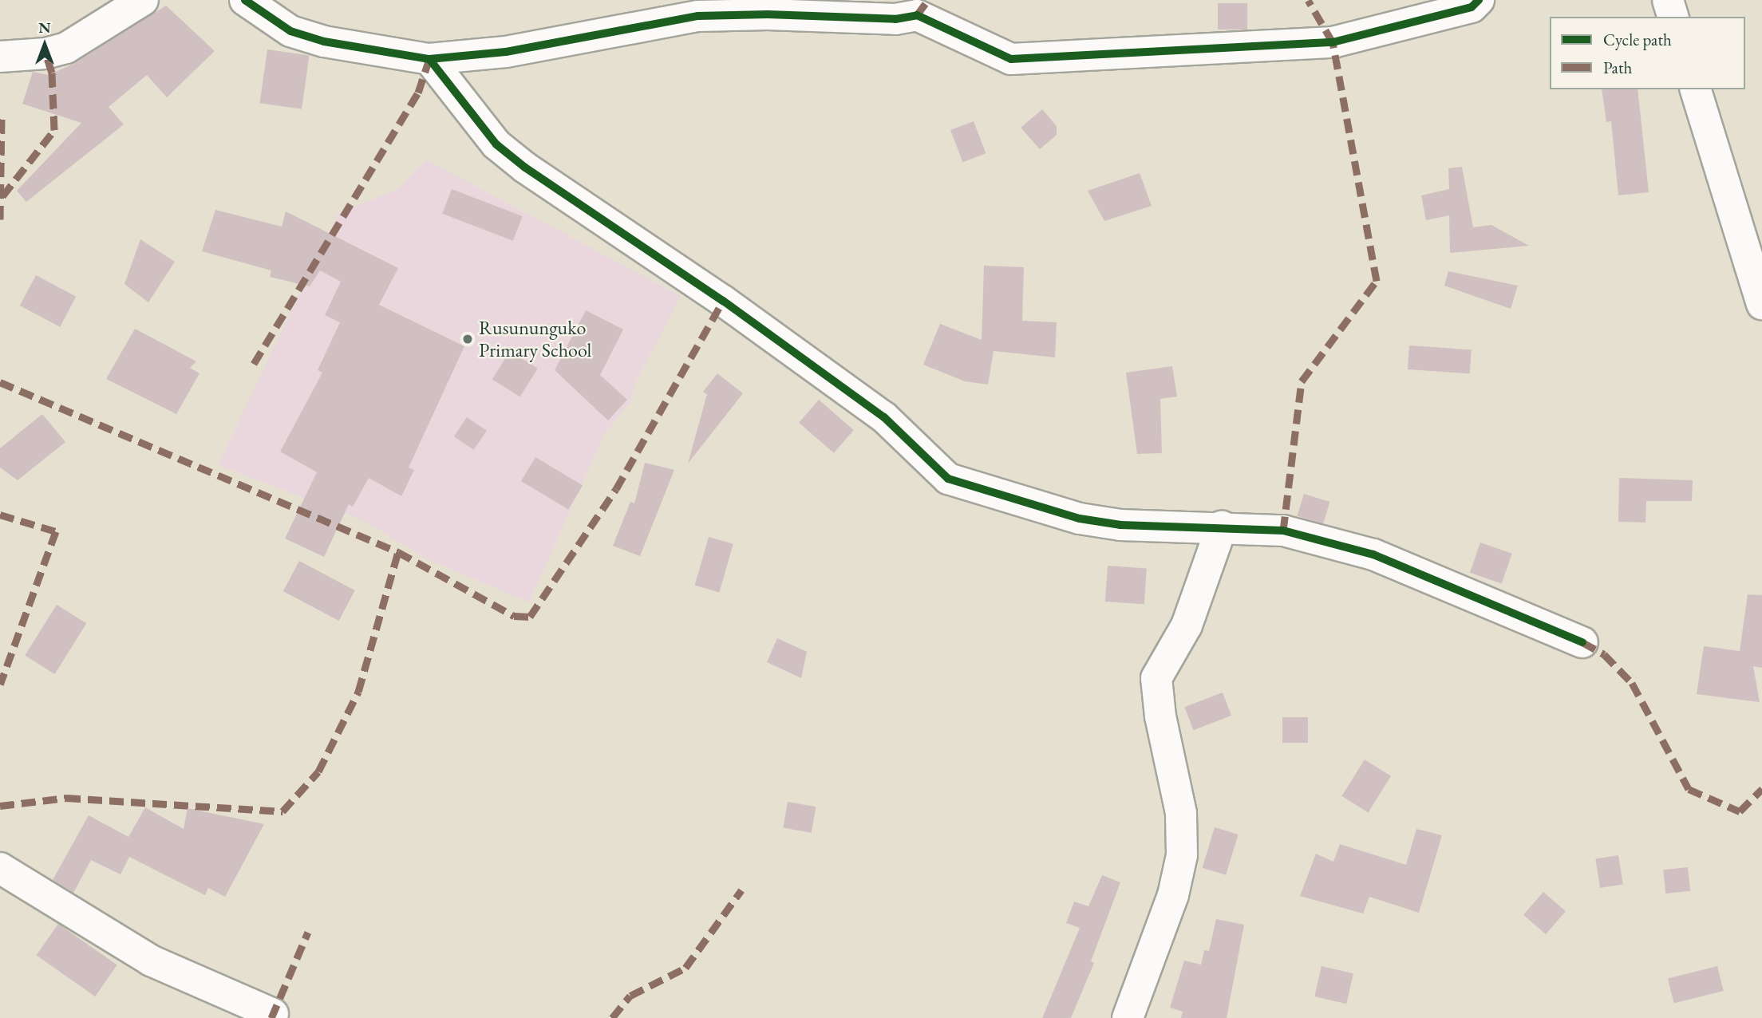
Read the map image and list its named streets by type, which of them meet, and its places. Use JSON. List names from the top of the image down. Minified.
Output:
{"places":["Rusununguko Primary School"],"legend":["Cycle path","Path"],"north":"top"}
